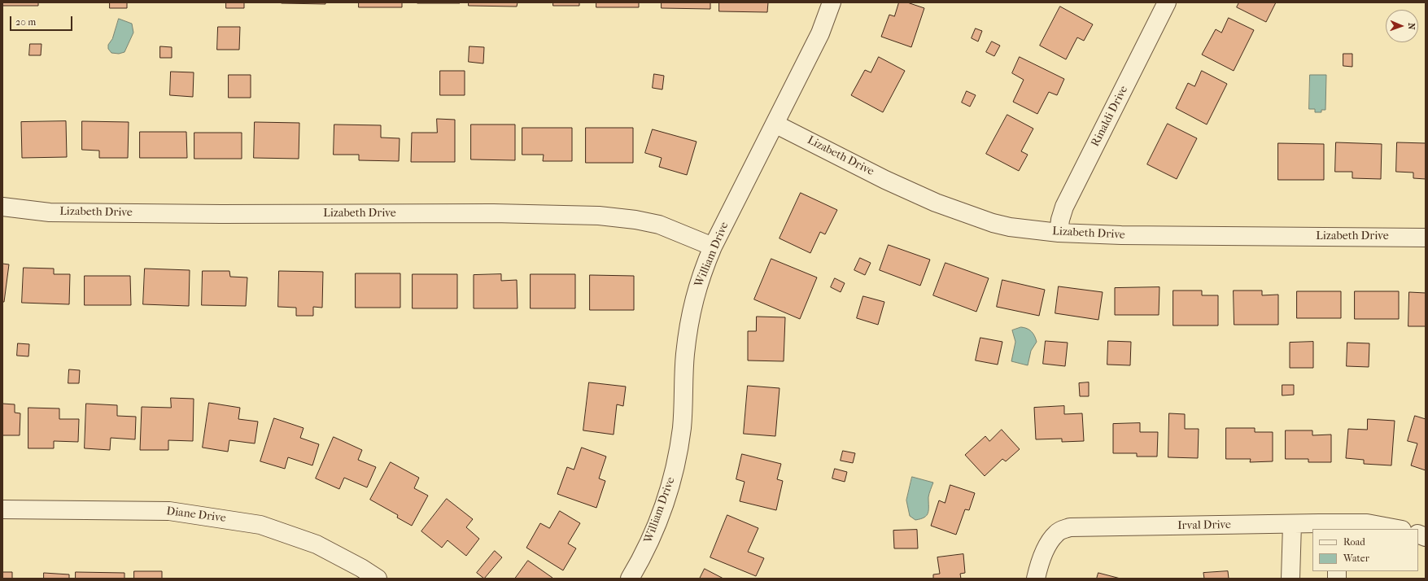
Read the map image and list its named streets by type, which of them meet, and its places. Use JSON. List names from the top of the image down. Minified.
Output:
{"streets":{"street":["Rinaldi Drive","Lizabeth Drive","William Drive","Diane Drive","Irval Drive"]},"crossings":[["Rinaldi Drive","Lizabeth Drive"],["Lizabeth Drive","William Drive"]],"legend":["Road","Water"],"scale_bar":"20 m","north":"right"}
